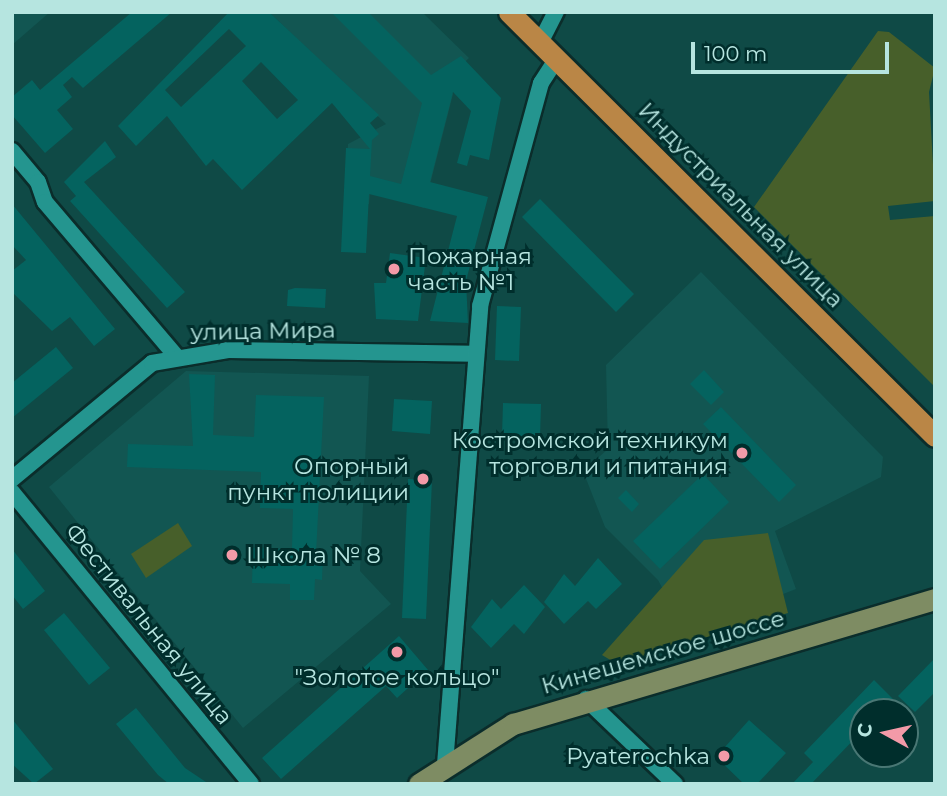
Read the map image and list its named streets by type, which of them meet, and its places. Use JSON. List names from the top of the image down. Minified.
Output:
{"streets":{"highway":["Индустриальная улица"],"main road":["Кинешемское шоссе"],"street":["улица Мира","Фестивальная улица"]},"places":["Пожарная часть №1","Костромской техникум торговли и питания","Опорный пункт полиции","Школа № 8","\"Золотое кольцо\"","Pyaterochka"],"scale_bar":"100 m","north":"left"}
